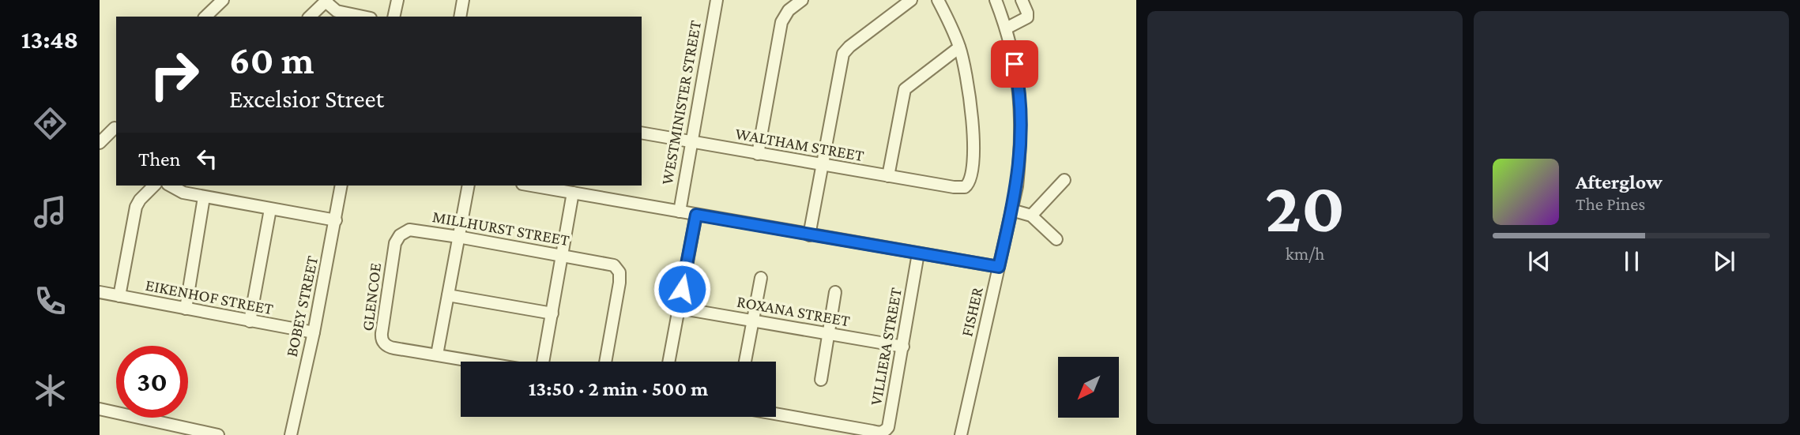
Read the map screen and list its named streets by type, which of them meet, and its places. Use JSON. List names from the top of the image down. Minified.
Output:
{"streets":{"street":["WESTMINISTER STREET","WALTHAM STREET","MILLHURST STREET","EIKENHOF STREET","GLENCOE","BOBEY STREET","ROXANA STREET","FISHER","VILLIERA STREET"]},"crossings":[["WESTMINISTER STREET","WALTHAM STREET"],["MILLHURST STREET","GLENCOE"],["EIKENHOF STREET","BOBEY STREET"],["ROXANA STREET","VILLIERA STREET"]],"north":"bottom left","page":{"tabs":"13:48","tile":["20","km/h"],"turn":["60 m","Excelsior Street"],"then":"Then","song":["Afterglow","The Pines"],"limit":"30","trip":"13:50 · 2 min · 500 m"}}
